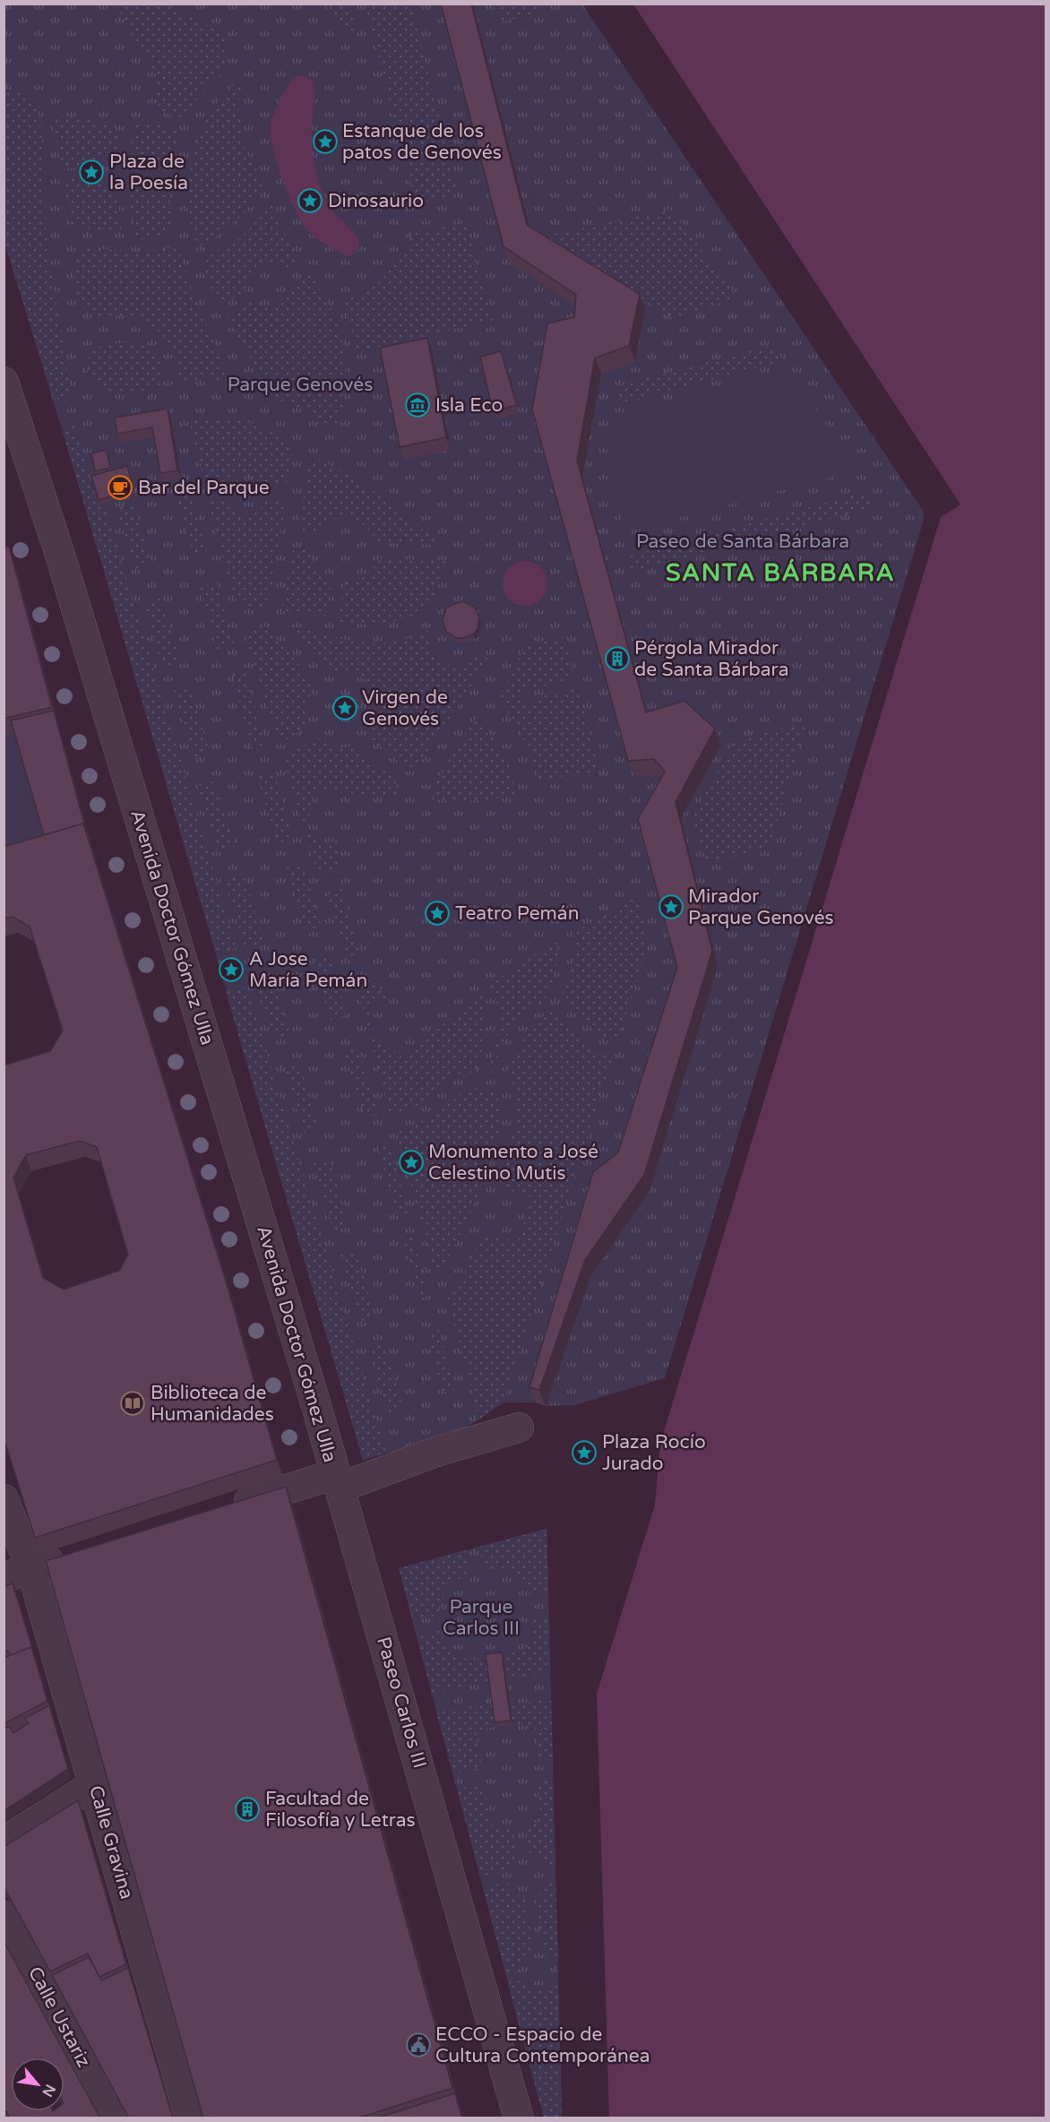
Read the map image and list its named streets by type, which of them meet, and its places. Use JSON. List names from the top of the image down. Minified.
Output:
{"streets":{"street":["Avenida Doctor Gómez Ulla","Paseo Carlos III","Calle Gravina","Calle Ustariz"]},"crossings":[["Avenida Doctor Gómez Ulla","Paseo Carlos III"]],"districts":["SANTA BÁRBARA"],"parks":["Parque Genovés","Paseo de Santa Bárbara","Parque Carlos III"],"places":{"place":["Estanque de los patos de Genovés","Plaza de la Poesía","Dinosaurio","Virgen de Genovés","Mirador Parque Genovés","Teatro Pemán","A Jose María Pemán","Monumento a José Celestino Mutis","Plaza Rocío Jurado"],"museum":["Isla Eco"],"cafe":["Bar del Parque"],"building":["Pérgola Mirador de Santa Bárbara","Facultad de Filosofía y Letras"],"library":["Biblioteca de Humanidades"],"public building":["ECCO - Espacio de Cultura Contemporánea"]},"north":"bottom right"}
